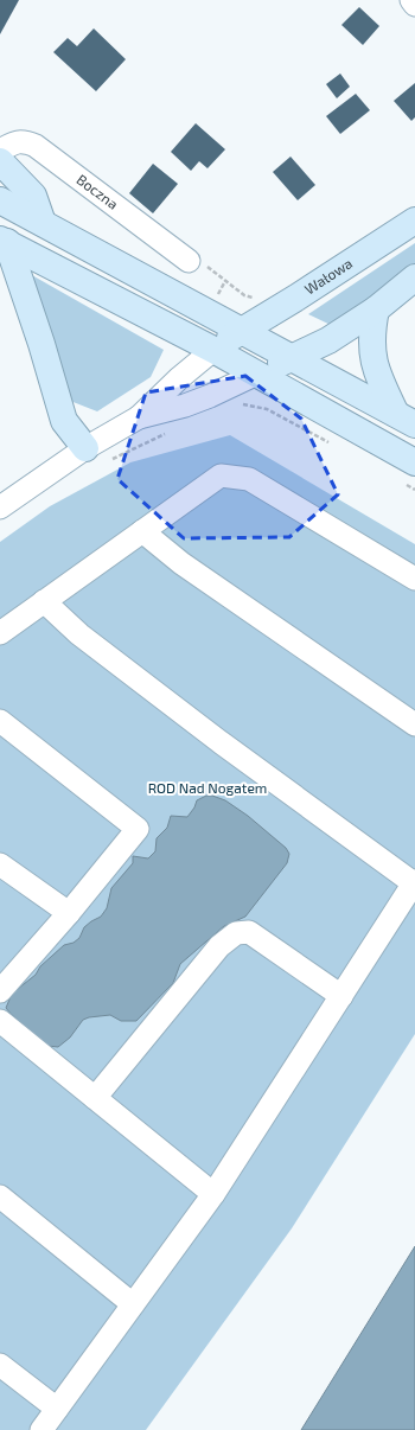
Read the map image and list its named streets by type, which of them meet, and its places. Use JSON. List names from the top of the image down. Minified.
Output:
{"streets":{"main road":["Wałowa"],"street":["Boczna"]},"parks":["ROD Nad Nogatem"]}
